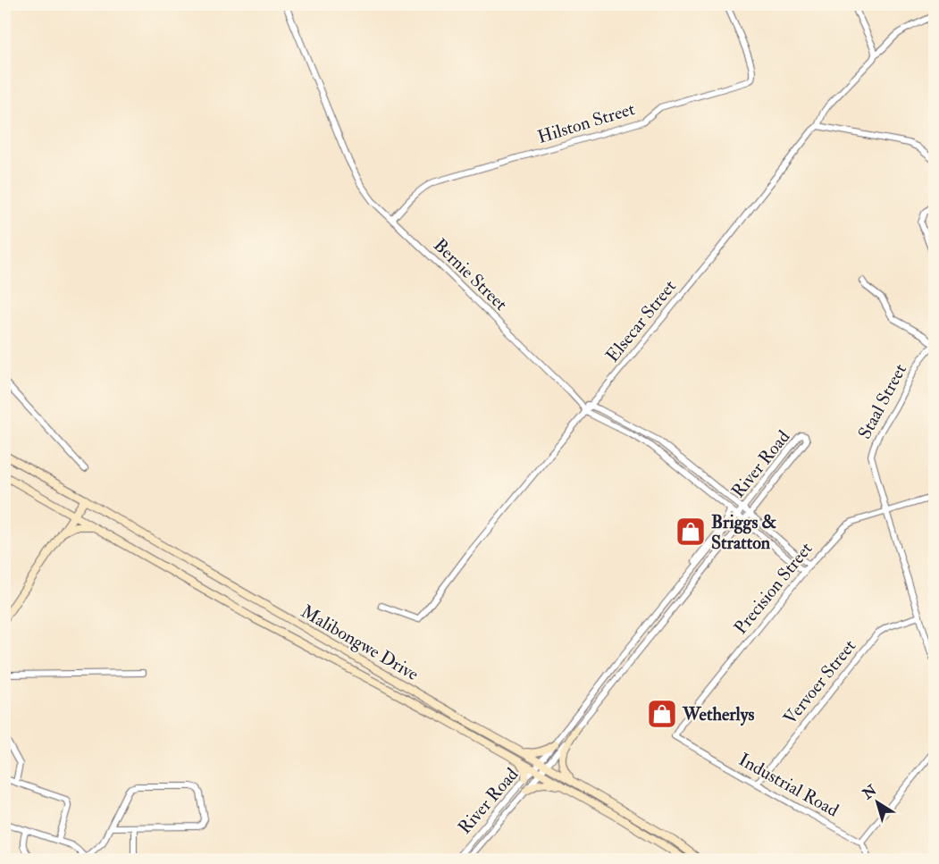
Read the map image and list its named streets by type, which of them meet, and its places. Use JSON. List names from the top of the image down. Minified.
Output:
{"streets":{"main road":["Malibongwe Drive"],"street":["Hilston Street","Bernie Street","Elsecar Street","Staal Street","River Road","Precision Street","Vervoer Street","Industrial Road"]},"crossings":[["Hilston Street","Bernie Street"],["Bernie Street","Elsecar Street"],["Bernie Street","River Road"],["Bernie Street","Precision Street"],["Staal Street","Precision Street"],["Staal Street","Vervoer Street"],["River Road","Malibongwe Drive"],["Precision Street","Industrial Road"],["Vervoer Street","Industrial Road"]],"places":{"shop":["Briggs & Stratton","Wetherlys"]},"north":"top left"}
